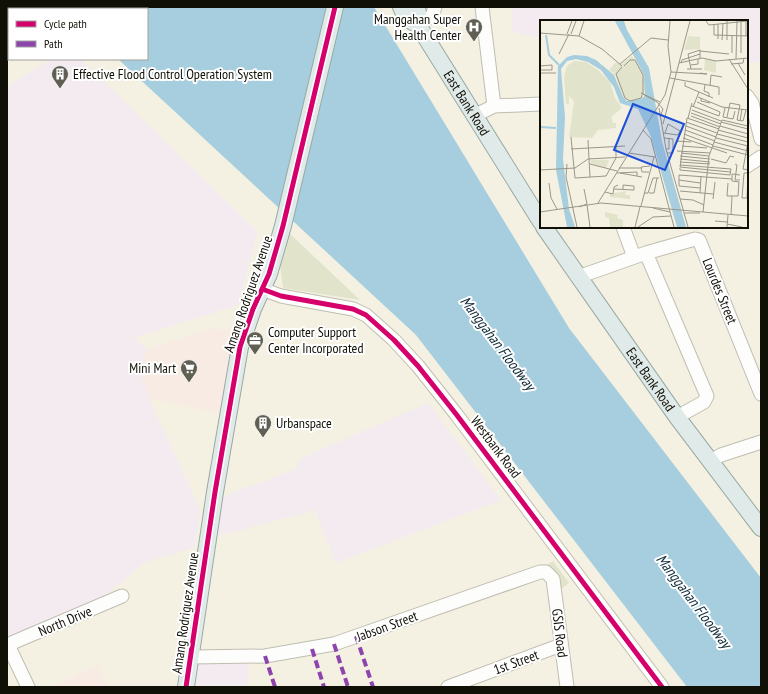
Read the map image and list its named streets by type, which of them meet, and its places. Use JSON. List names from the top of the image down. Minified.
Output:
{"streets":{"main road":["East Bank Road","Amang Rodriguez Avenue"],"street":["Lourdes Street","Westbank Road","North Drive","Jabson Street","GSIS Road","1st Street"]},"crossings":[["East Bank Road","Lourdes Street"],["Amang Rodriguez Avenue","Westbank Road"],["Amang Rodriguez Avenue","Jabson Street"],["Jabson Street","GSIS Road"],["GSIS Road","1st Street"]],"water":["Manggahan Floodway"],"places":{"hospital":["Manggahan Super Health Center"],"building":["Effective Flood Control Operation System","Urbanspace"],"office":["Computer Support Center Incorporated"],"supermarket":["Mini Mart"]},"legend":["Cycle path","Path"]}
